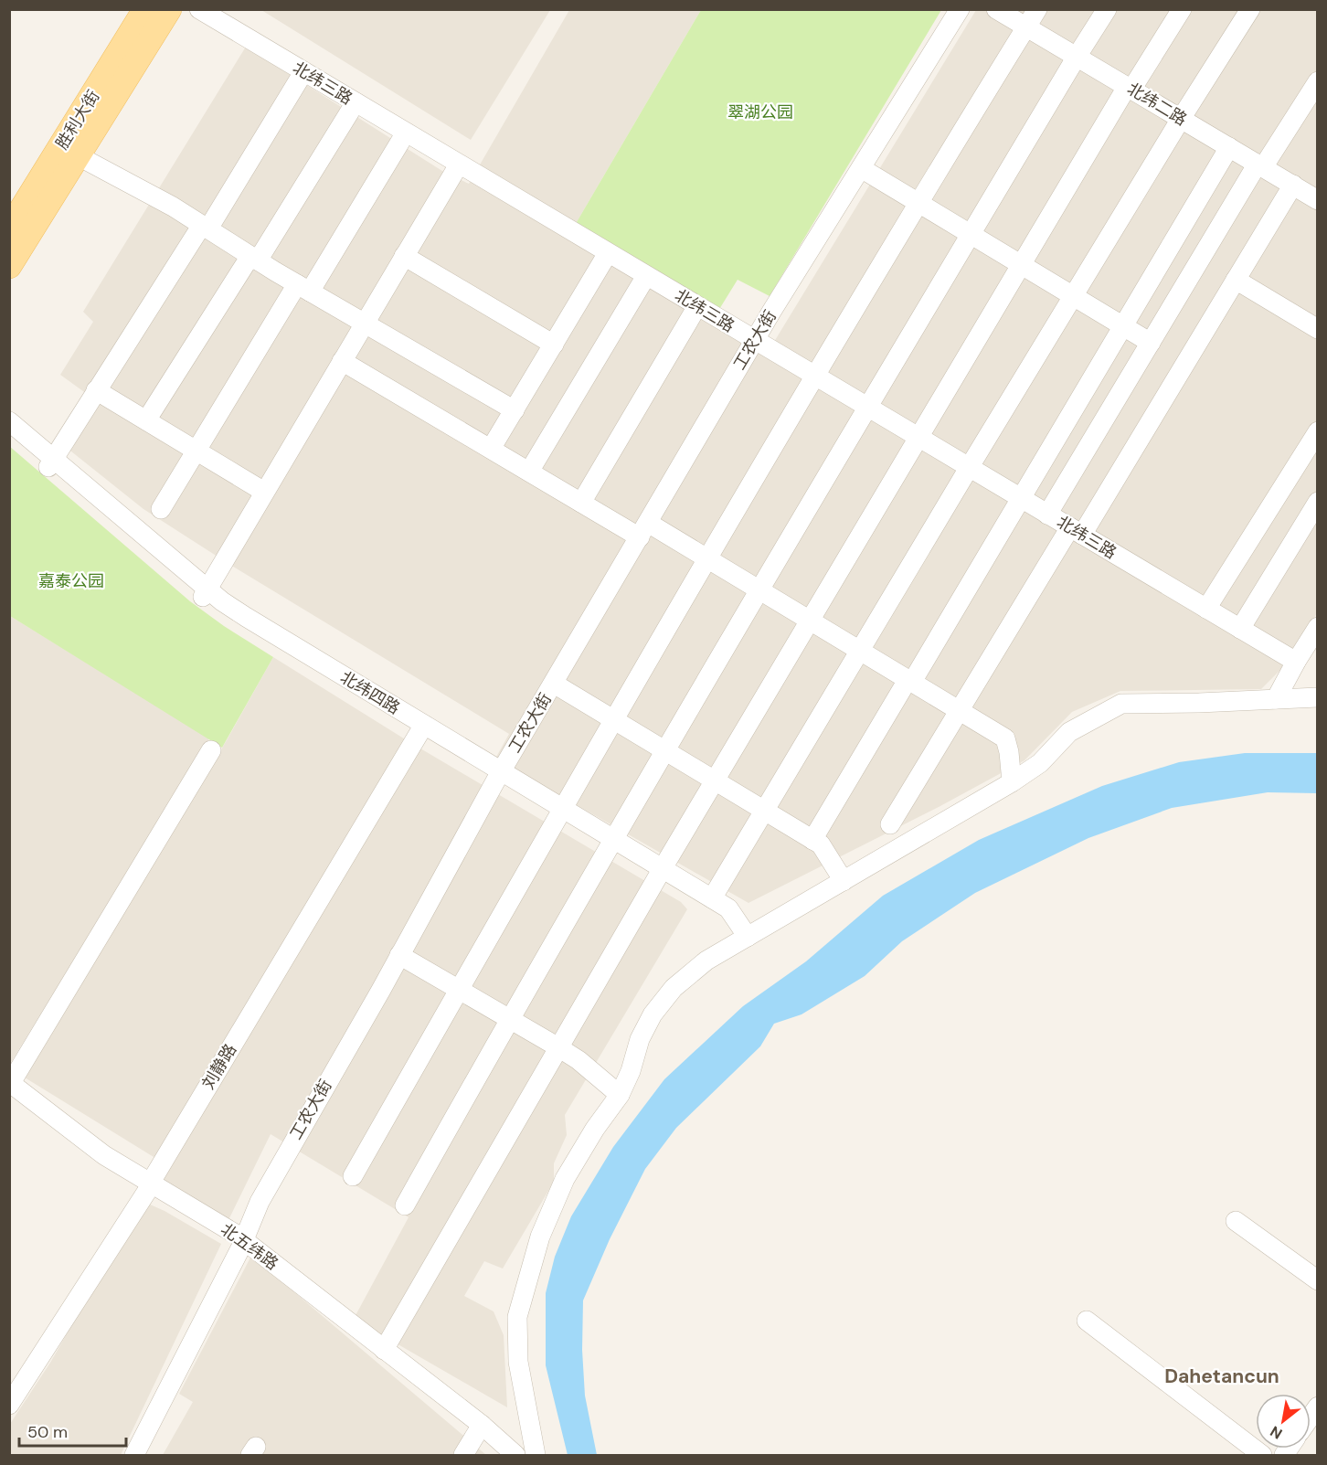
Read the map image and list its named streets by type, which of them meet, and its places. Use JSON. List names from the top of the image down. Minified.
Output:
{"streets":{"main road":["胜利大街"],"street":["北纬三路","北纬二路","工农大街","北纬四路","刘静路","北五纬路"]},"crossings":[["北纬三路","工农大街"],["工农大街","北纬四路"],["工农大街","北五纬路"],["北纬四路","刘静路"],["刘静路","北五纬路"]],"districts":["Dahetancun"],"parks":["翠湖公园","嘉泰公园"],"scale_bar":"50 m","north":"bottom left"}
